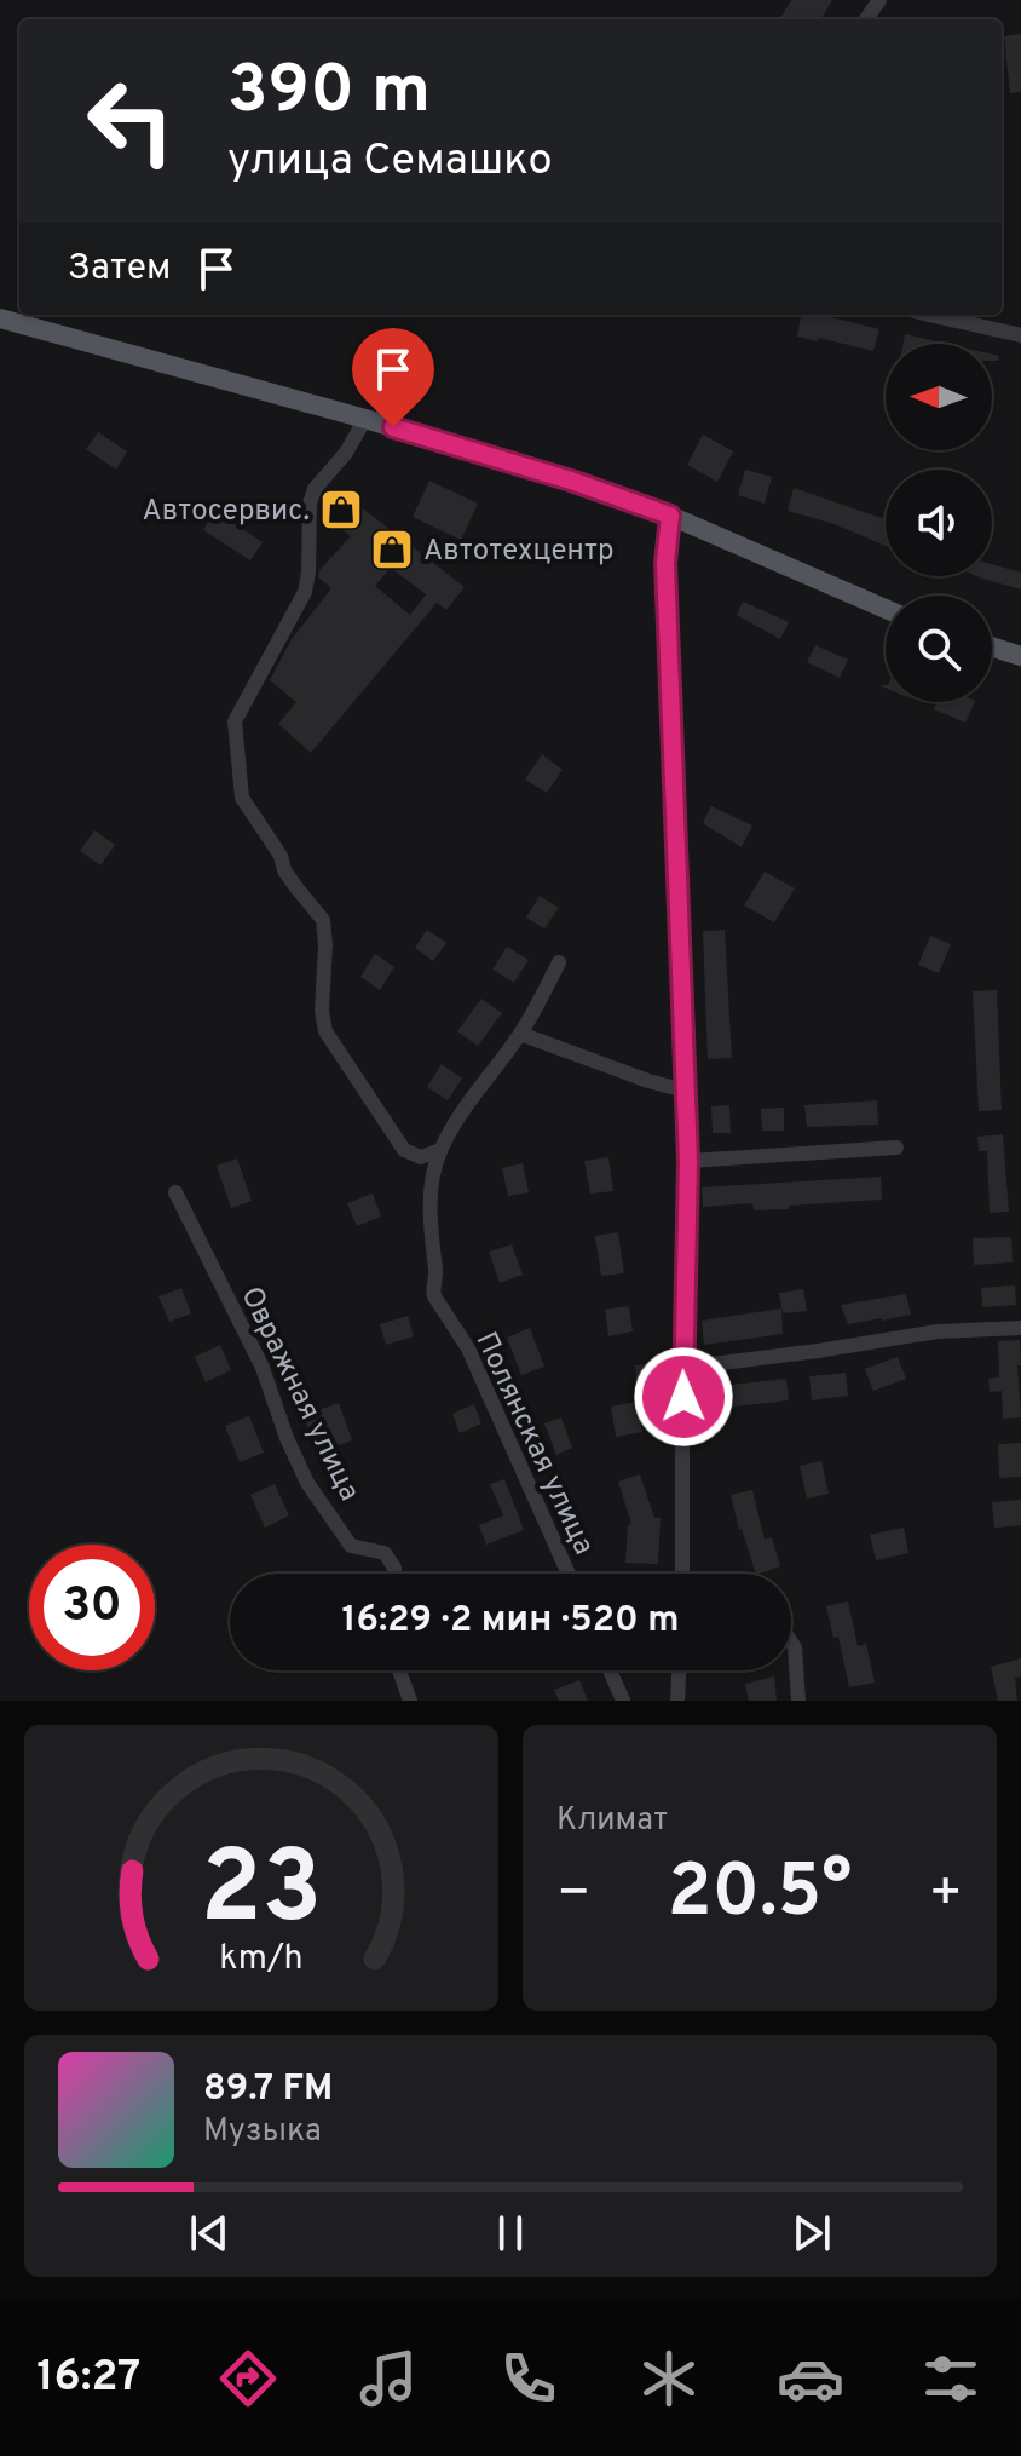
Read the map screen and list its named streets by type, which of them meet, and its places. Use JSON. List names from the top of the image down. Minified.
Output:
{"streets":{"street":["Овражная улица","Полянская улица"]},"places":{"shop":["Автосервис.","Автотехцентр"]},"north":"left","page":{"turn":["390 m","улица Семашко"],"then":"Затем","limit":"30","trip":"16:29 · 2 мин · 520 m","tile":"Климат","heat":["−","20.5°","+"],"song":["89.7 FM","Музыка"],"tabs":"16:27","gauge":["23","km/h"]}}
